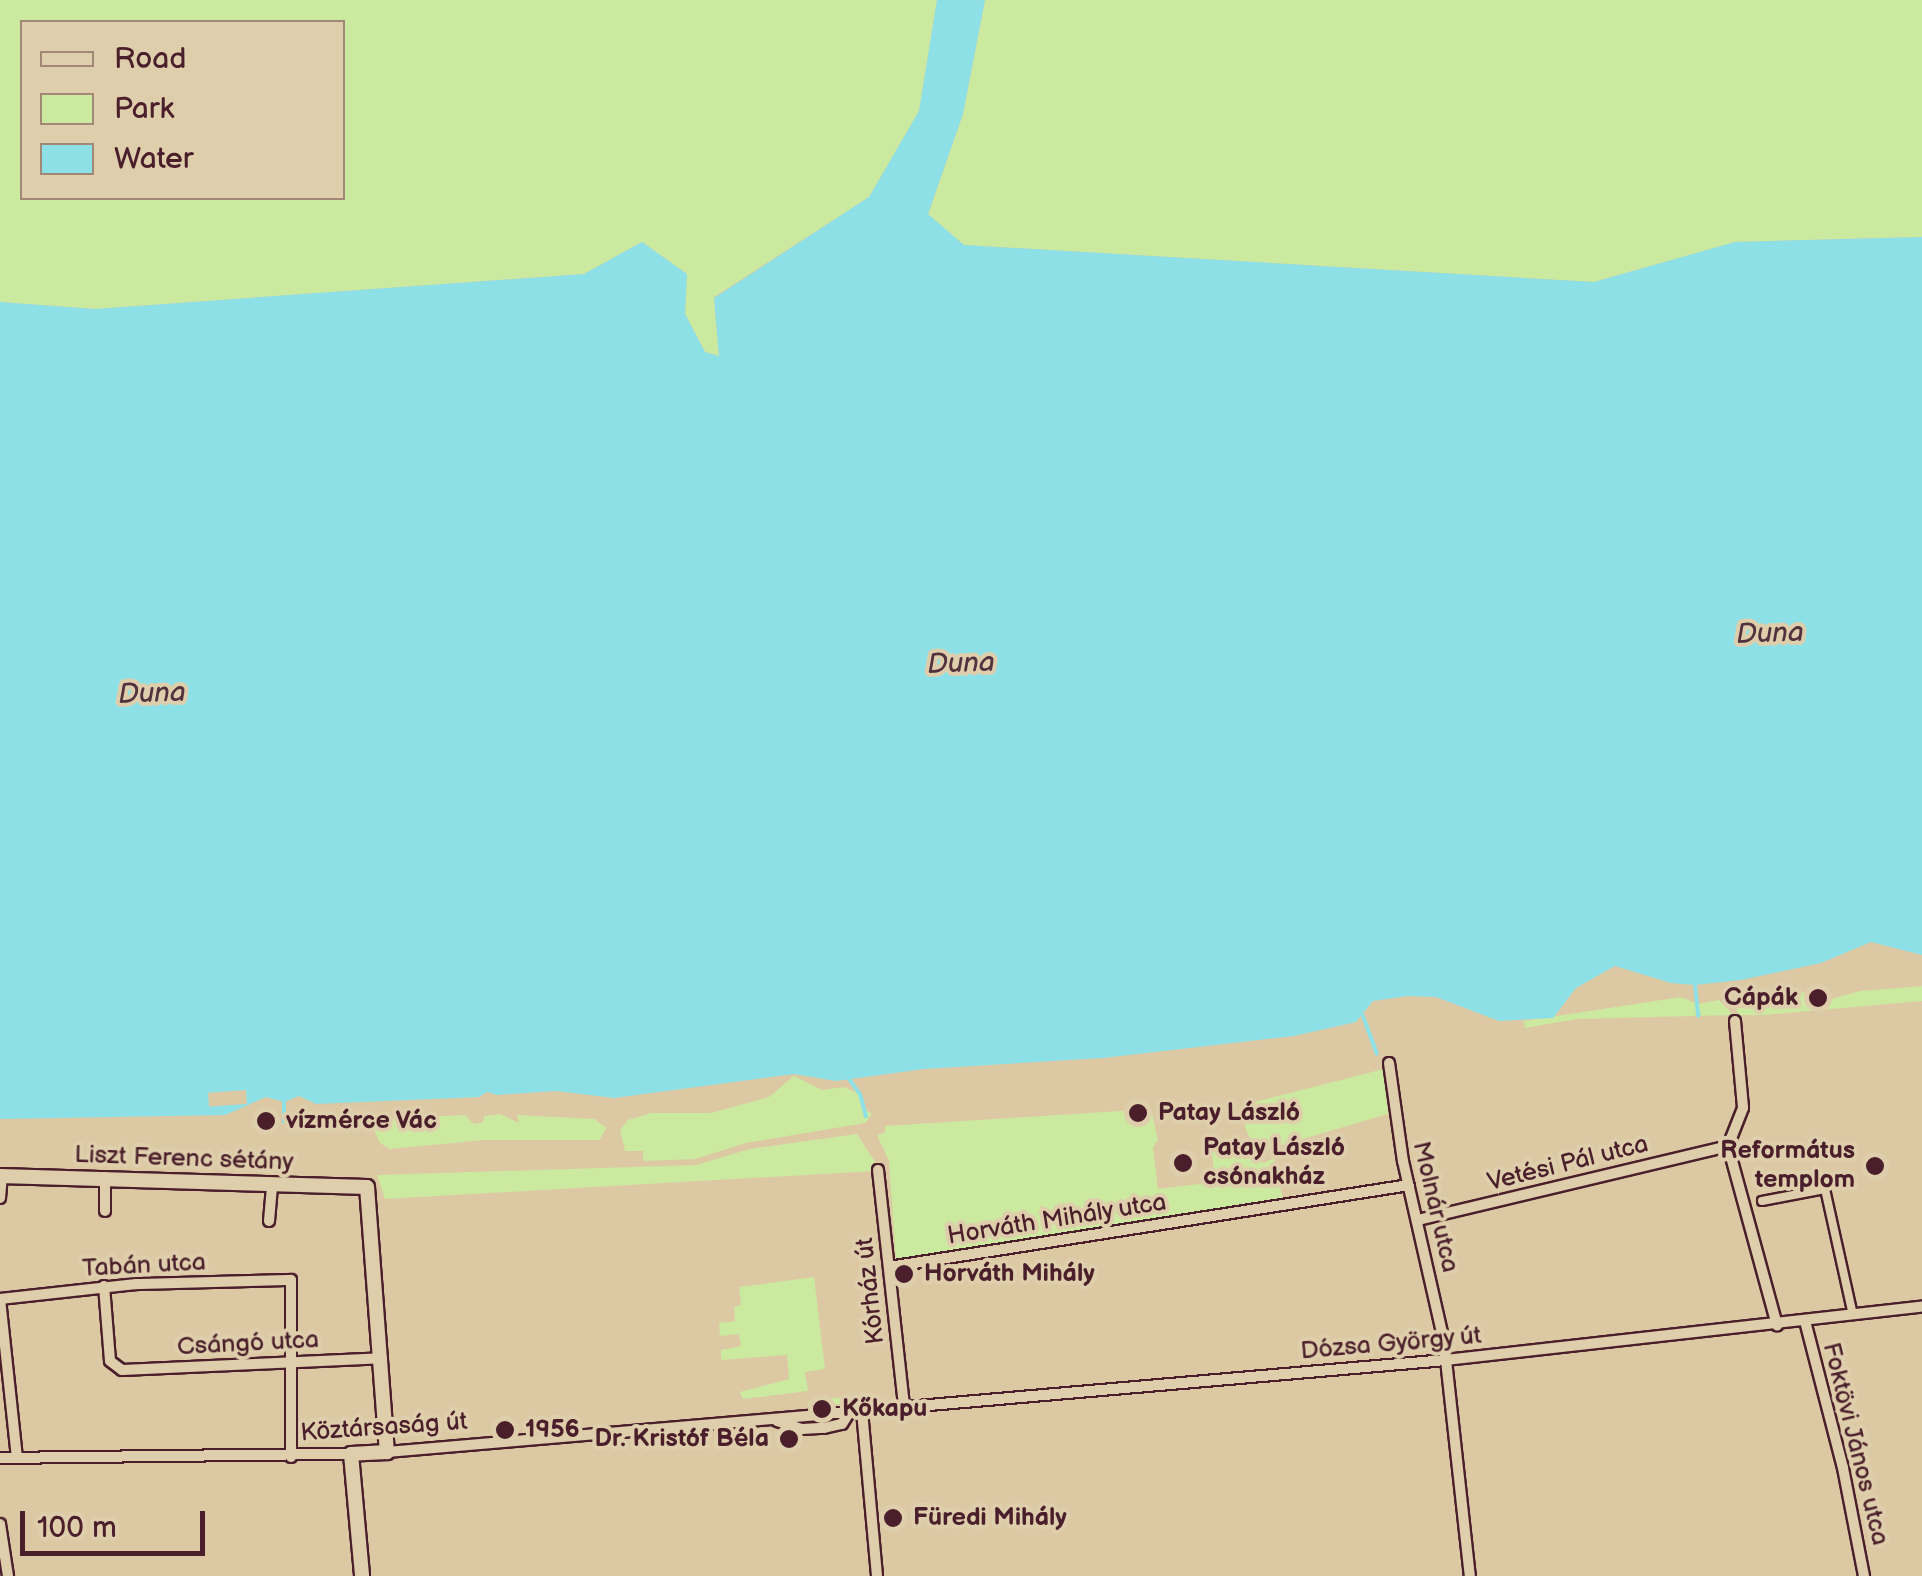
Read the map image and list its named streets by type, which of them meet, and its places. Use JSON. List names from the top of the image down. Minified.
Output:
{"streets":{"street":["Liszt Ferenc sétány","Vetési Pál utca","Molnár utca","Horváth Mihály utca","Tabán utca","Kórház út","Csángó utca","Dózsa György út","Köztársaság út","Foktövi János utca"]},"crossings":[["Liszt Ferenc sétány","Csángó utca"],["Vetési Pál utca","Molnár utca"],["Molnár utca","Horváth Mihály utca"],["Molnár utca","Dózsa György út"],["Horváth Mihály utca","Kórház út"],["Tabán utca","Csángó utca"],["Kórház út","Dózsa György út"],["Dózsa György út","Köztársaság út"],["Dózsa György út","Foktövi János utca"]],"water":["Duna"],"places":["Cápák","Patay László","vízmérce Vác","Patay László csónakház","Református templom","Horváth Mihály","Kőkapu","1956","Dr. Kristóf Béla","Füredi Mihály"],"legend":["Road","Park","Water"],"scale_bar":"100 m"}
